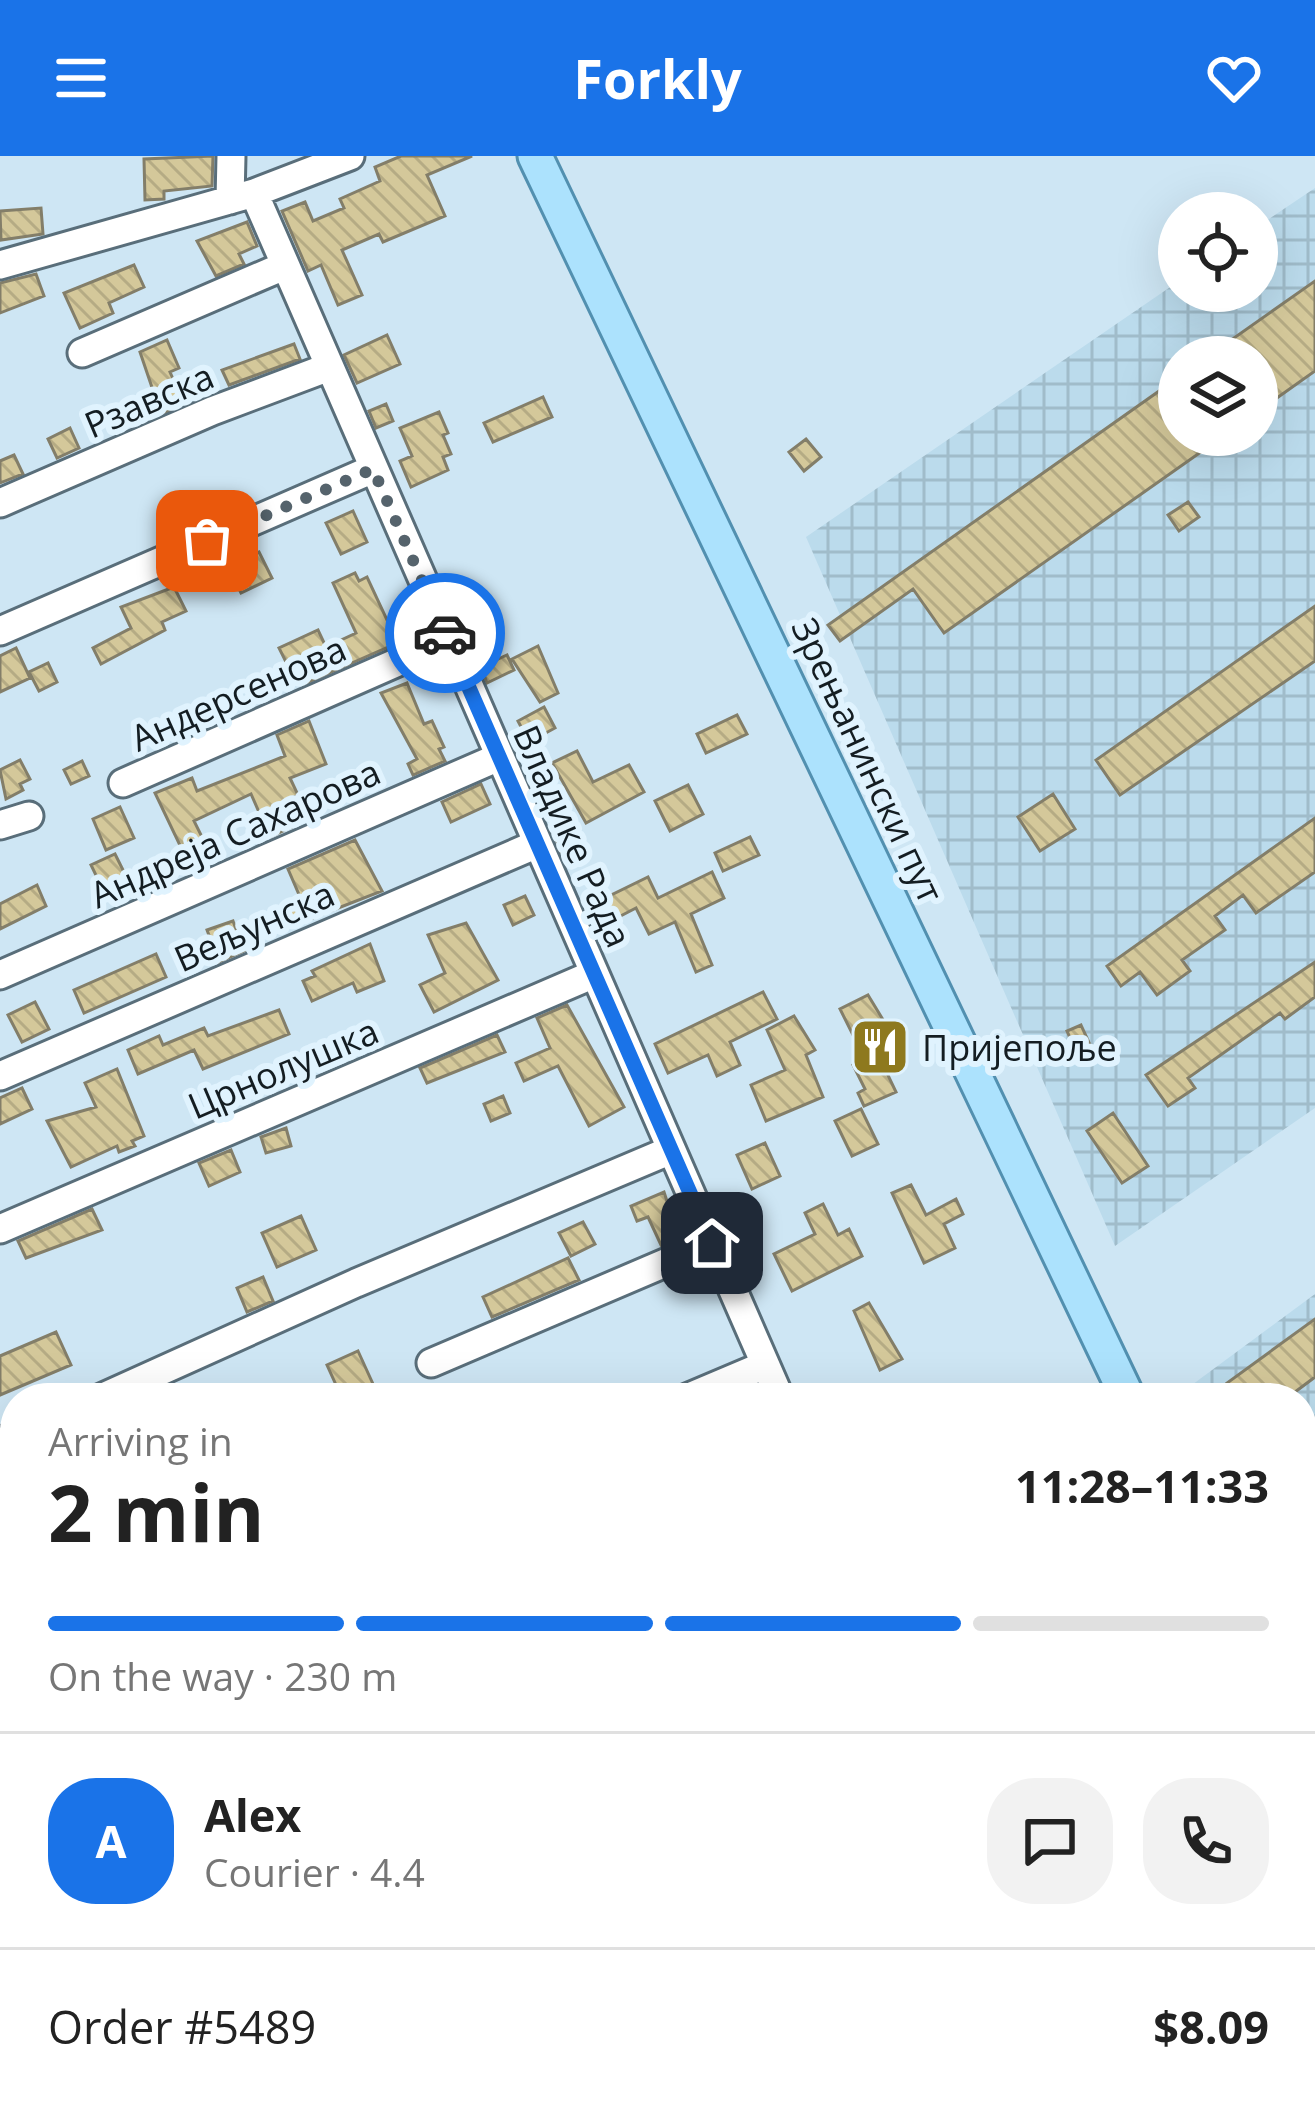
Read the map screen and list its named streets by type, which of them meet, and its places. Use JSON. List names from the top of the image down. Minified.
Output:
{"streets":{"main road":["Зрењанински пут"],"street":["Рзавска","Андерсенова","Андреја Сахарова","Владике Рада","Вељунска","Црнолушка"]},"crossings":[["Рзавска","Владике Рада"],["Андерсенова","Владике Рада"],["Андреја Сахарова","Владике Рада"],["Владике Рада","Вељунска"],["Владике Рада","Црнолушка"]],"places":{"restaurant":["Пријепоље"]},"page":{"header":"Forkly","heading":["2 min","Arriving in","11:28–11:33"],"panel":["Alex","Courier · 4.4","Order #5489","$8.09"],"bar":"On the way · 230 m","round":"A"}}
